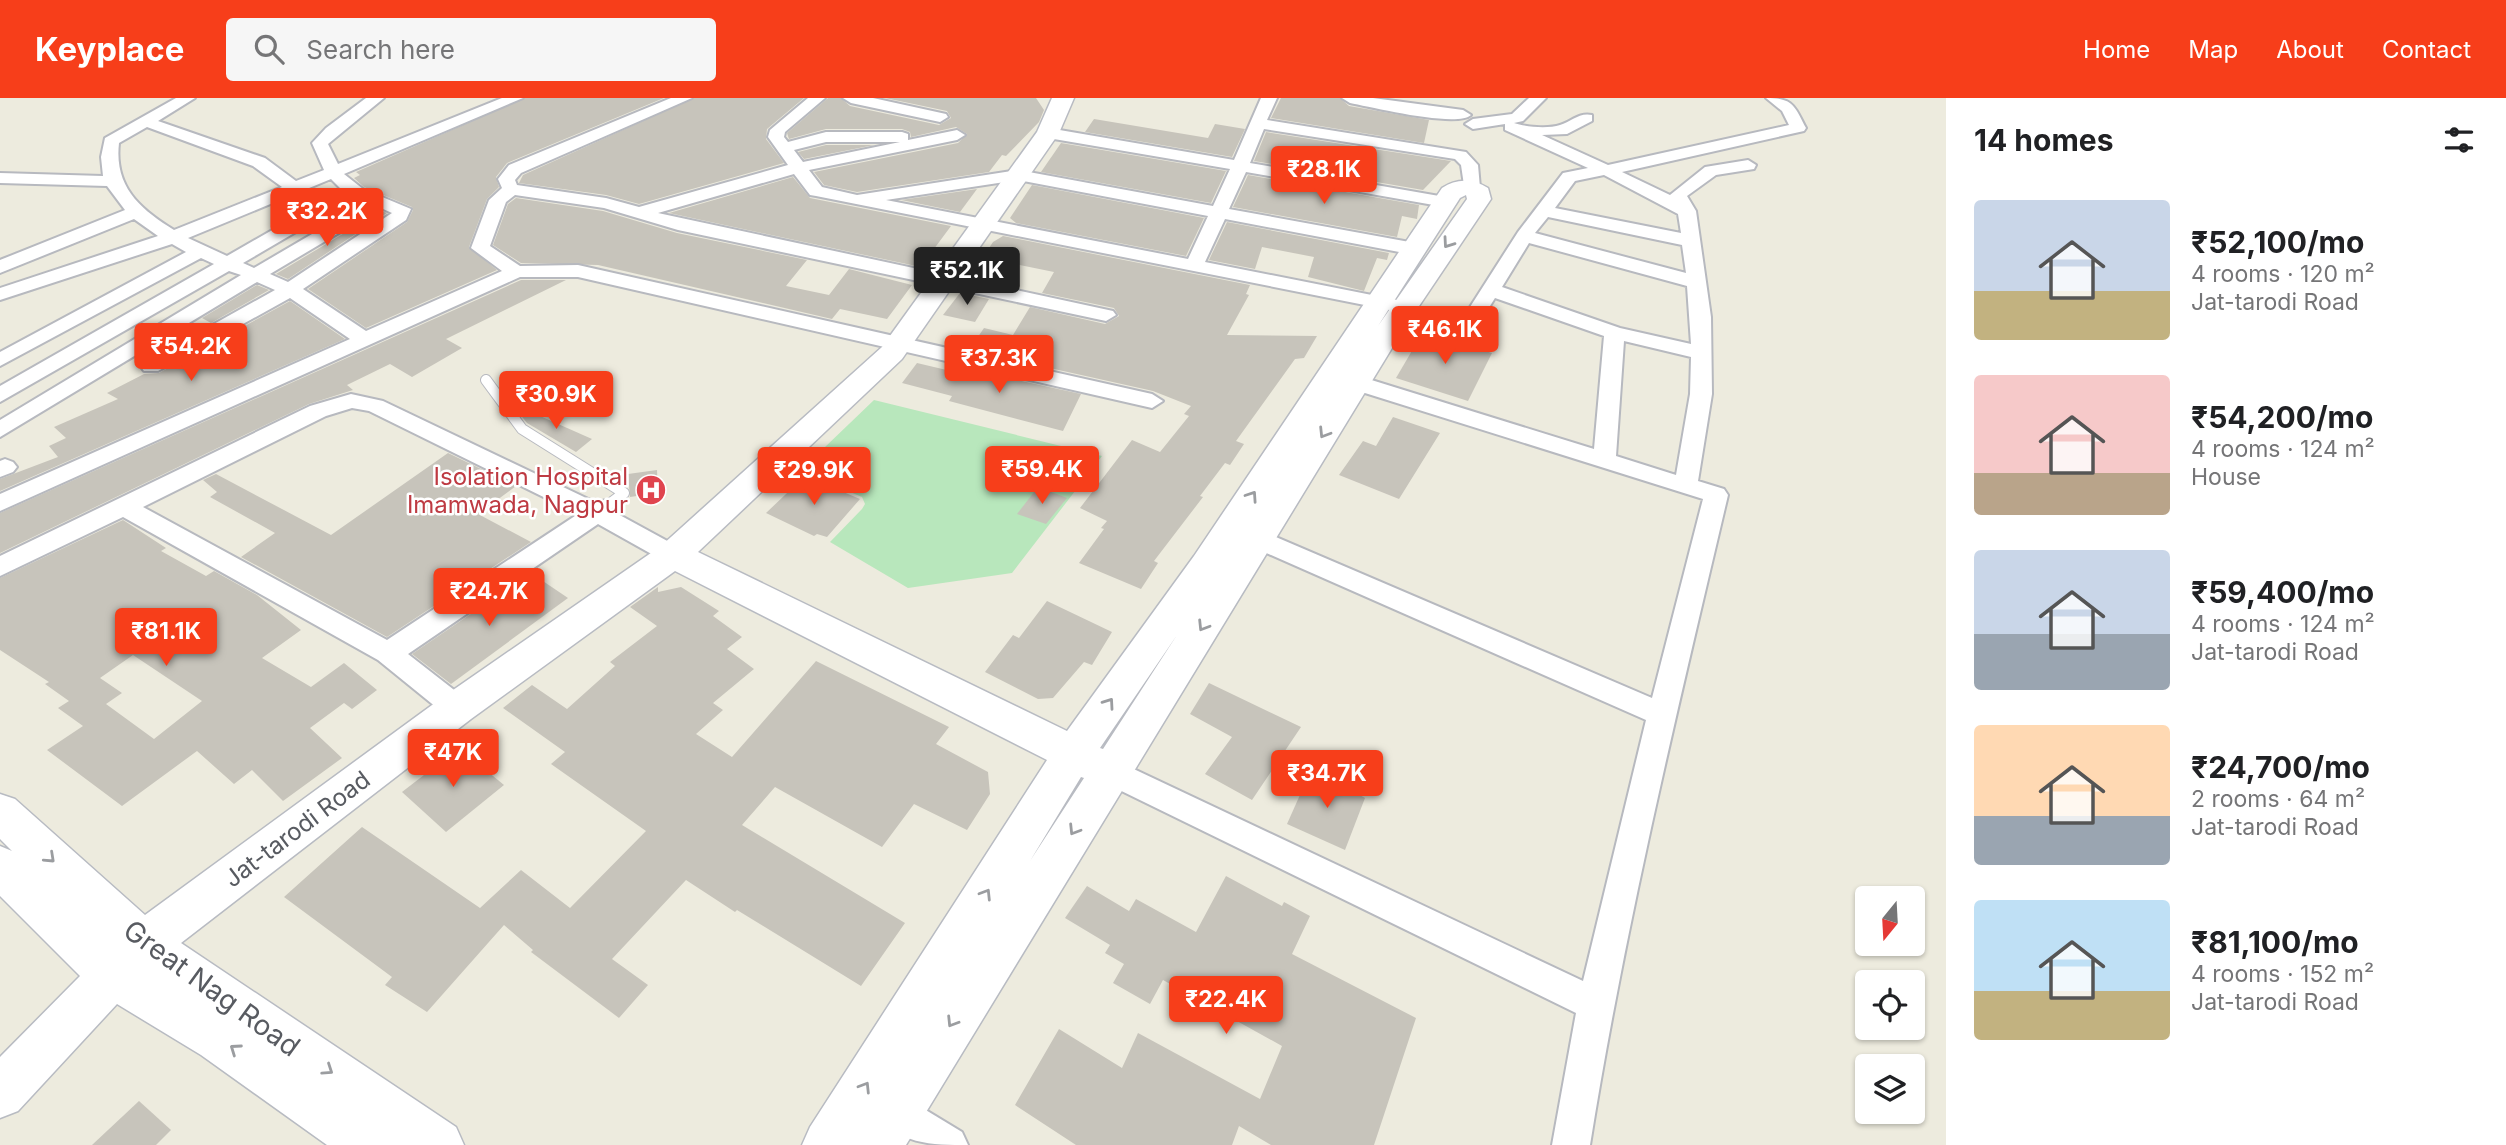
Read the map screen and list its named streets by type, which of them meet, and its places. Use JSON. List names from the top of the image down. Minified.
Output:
{"streets":{"street":["Jat-tarodi Road","Great Nag Road"]},"crossings":[["Jat-tarodi Road","Great Nag Road"]],"places":{"hospital":["Isolation Hospital Imamwada, Nagpur"]},"north":"bottom","page":{"header":"Keyplace","search":"Search here","nav":["Home","Map","About","Contact"],"heading":"14 homes","price":["₹28.1K","₹32.2K","₹52.1K","₹46.1K","₹54.2K","₹37.3K","₹30.9K","₹59.4K","₹29.9K","₹24.7K","₹81.1K","₹47K","₹34.7K","₹22.4K"],"list":[{"name":"₹52,100/mo","note":"4 rooms · 120 m² · Jat-tarodi Road"},{"name":"₹54,200/mo","note":"4 rooms · 124 m² · House"},{"name":"₹59,400/mo","note":"4 rooms · 124 m² · Jat-tarodi Road"},{"name":"₹24,700/mo","note":"2 rooms · 64 m² · Jat-tarodi Road"},{"name":"₹81,100/mo","note":"4 rooms · 152 m² · Jat-tarodi Road"}]}}
